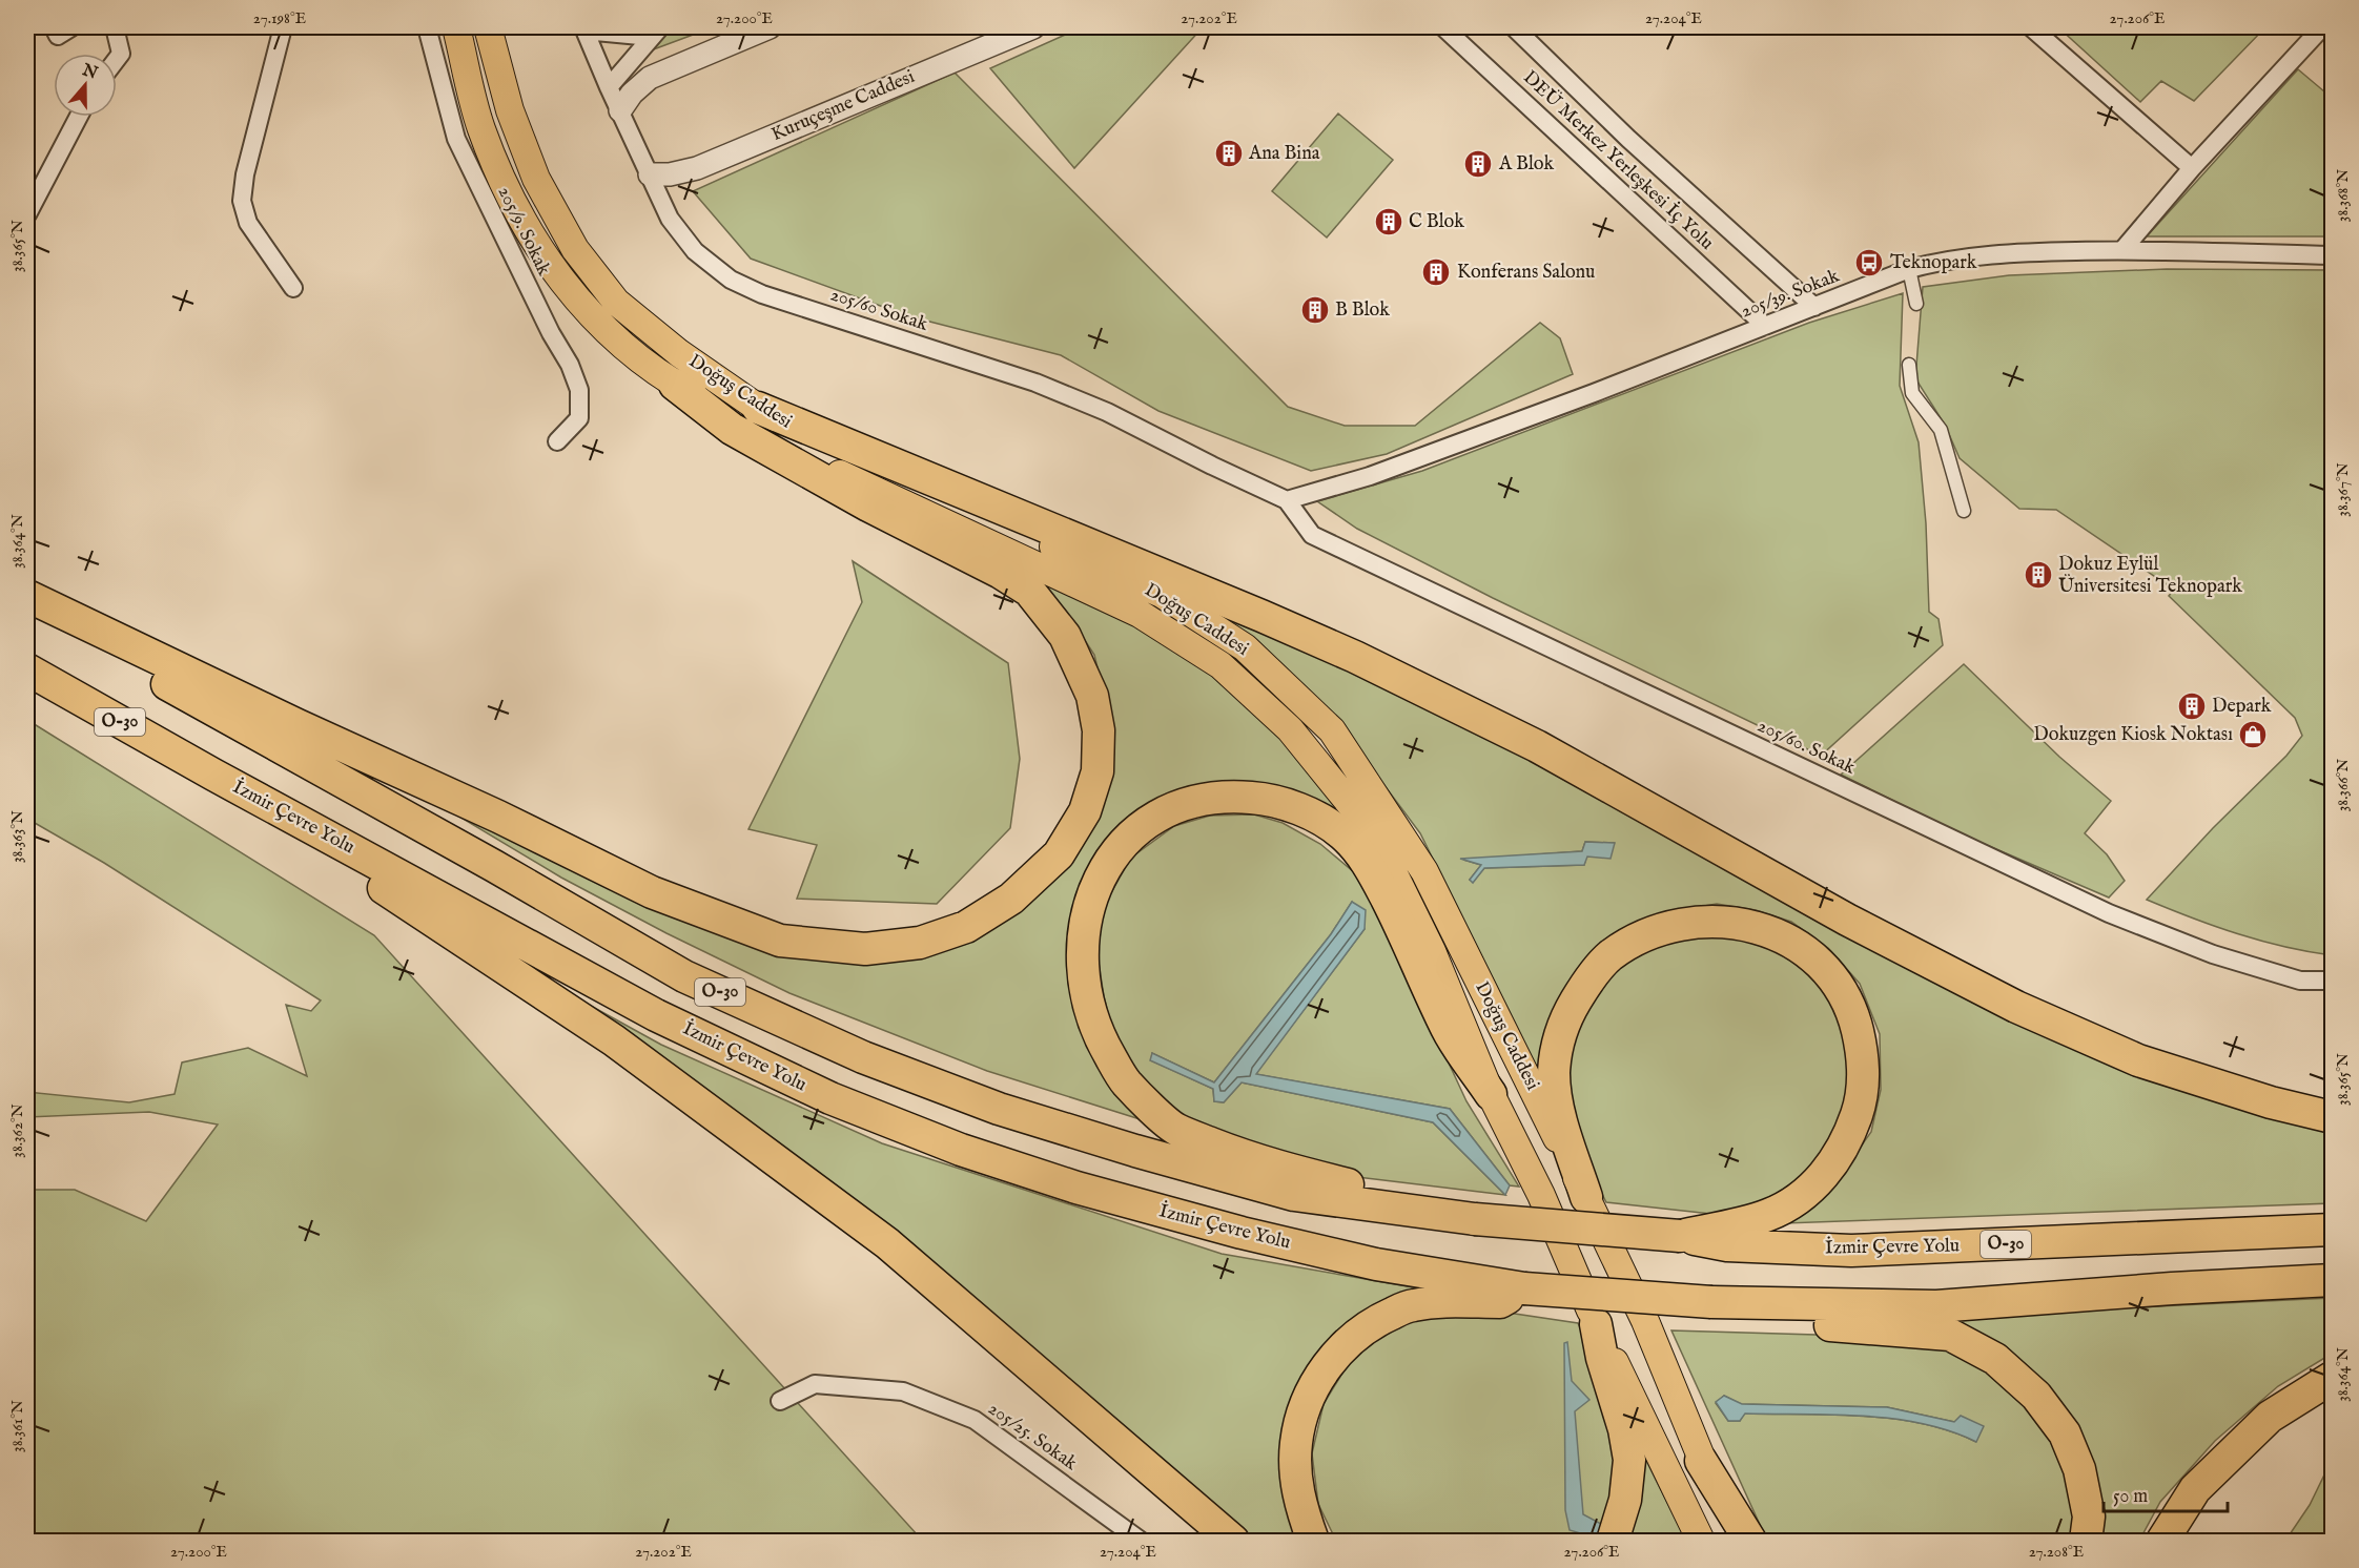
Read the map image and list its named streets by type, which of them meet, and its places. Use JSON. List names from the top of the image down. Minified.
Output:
{"streets":{"highway":["O-30","İzmir Çevre Yolu"],"main road":["Doğuş Caddesi"],"street":["Kuruçeşme Caddesi","DEÜ Merkez Yerleşkesi İç Yolu","205/9. Sokak","205/39. Sokak","205/60 Sokak","205/60. Sokak","205/25. Sokak"]},"crossings":[["Kuruçeşme Caddesi","205/60 Sokak"],["DEÜ Merkez Yerleşkesi İç Yolu","205/39. Sokak"],["205/39. Sokak","205/60 Sokak"],["205/39. Sokak","205/60. Sokak"],["205/60 Sokak","205/60. Sokak"],["O-30","İzmir Çevre Yolu"]],"places":{"building":["Ana Bina","A Blok","C Blok","Konferans Salonu","B Blok","Dokuz Eylül Üniversitesi Teknopark","Depark"],"bus stop":["Teknopark"],"shop":["Dokuzgen Kiosk Noktası"]},"scale_bar":"50 m","north":"top","coordinates":["27.198°E","27.200°E","27.202°E","27.204°E","27.206°E","38.368°N","38.365°N","38.367°N","38.364°N","38.366°N","38.363°N","38.362°N","38.361°N","27.208°E"]}
